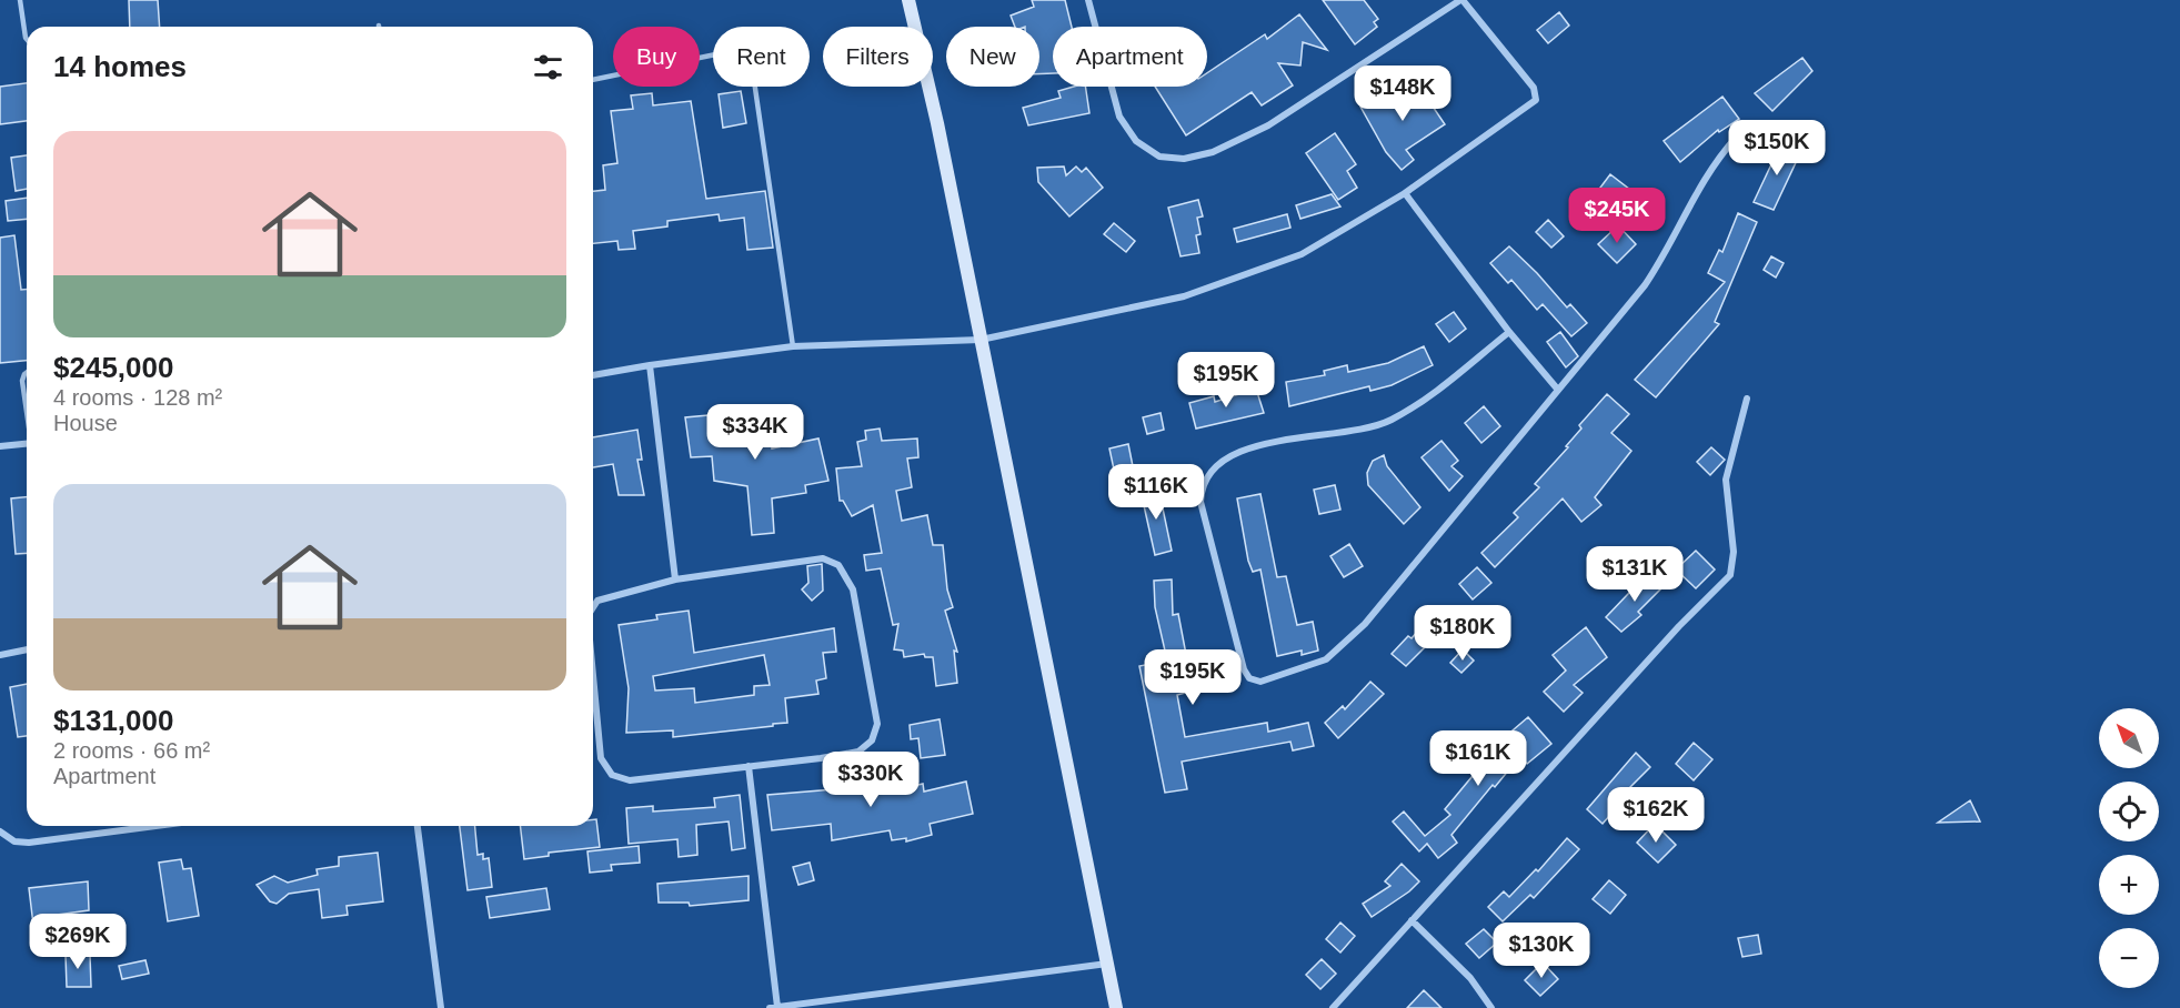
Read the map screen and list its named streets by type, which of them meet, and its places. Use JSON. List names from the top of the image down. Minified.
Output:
{"north":"top left","page":{"chip":["Buy","Rent","Filters","New","Apartment"],"heading":"14 homes","price":["$148K","$150K","$245K","$195K","$334K","$116K","$131K","$180K","$195K","$161K","$330K","$162K","$269K","$130K"],"list":[{"name":"$245,000","note":"4 rooms · 128 m² · House"},{"name":"$131,000","note":"2 rooms · 66 m² · Apartment"}],"map_buttons":["+","−"]}}
